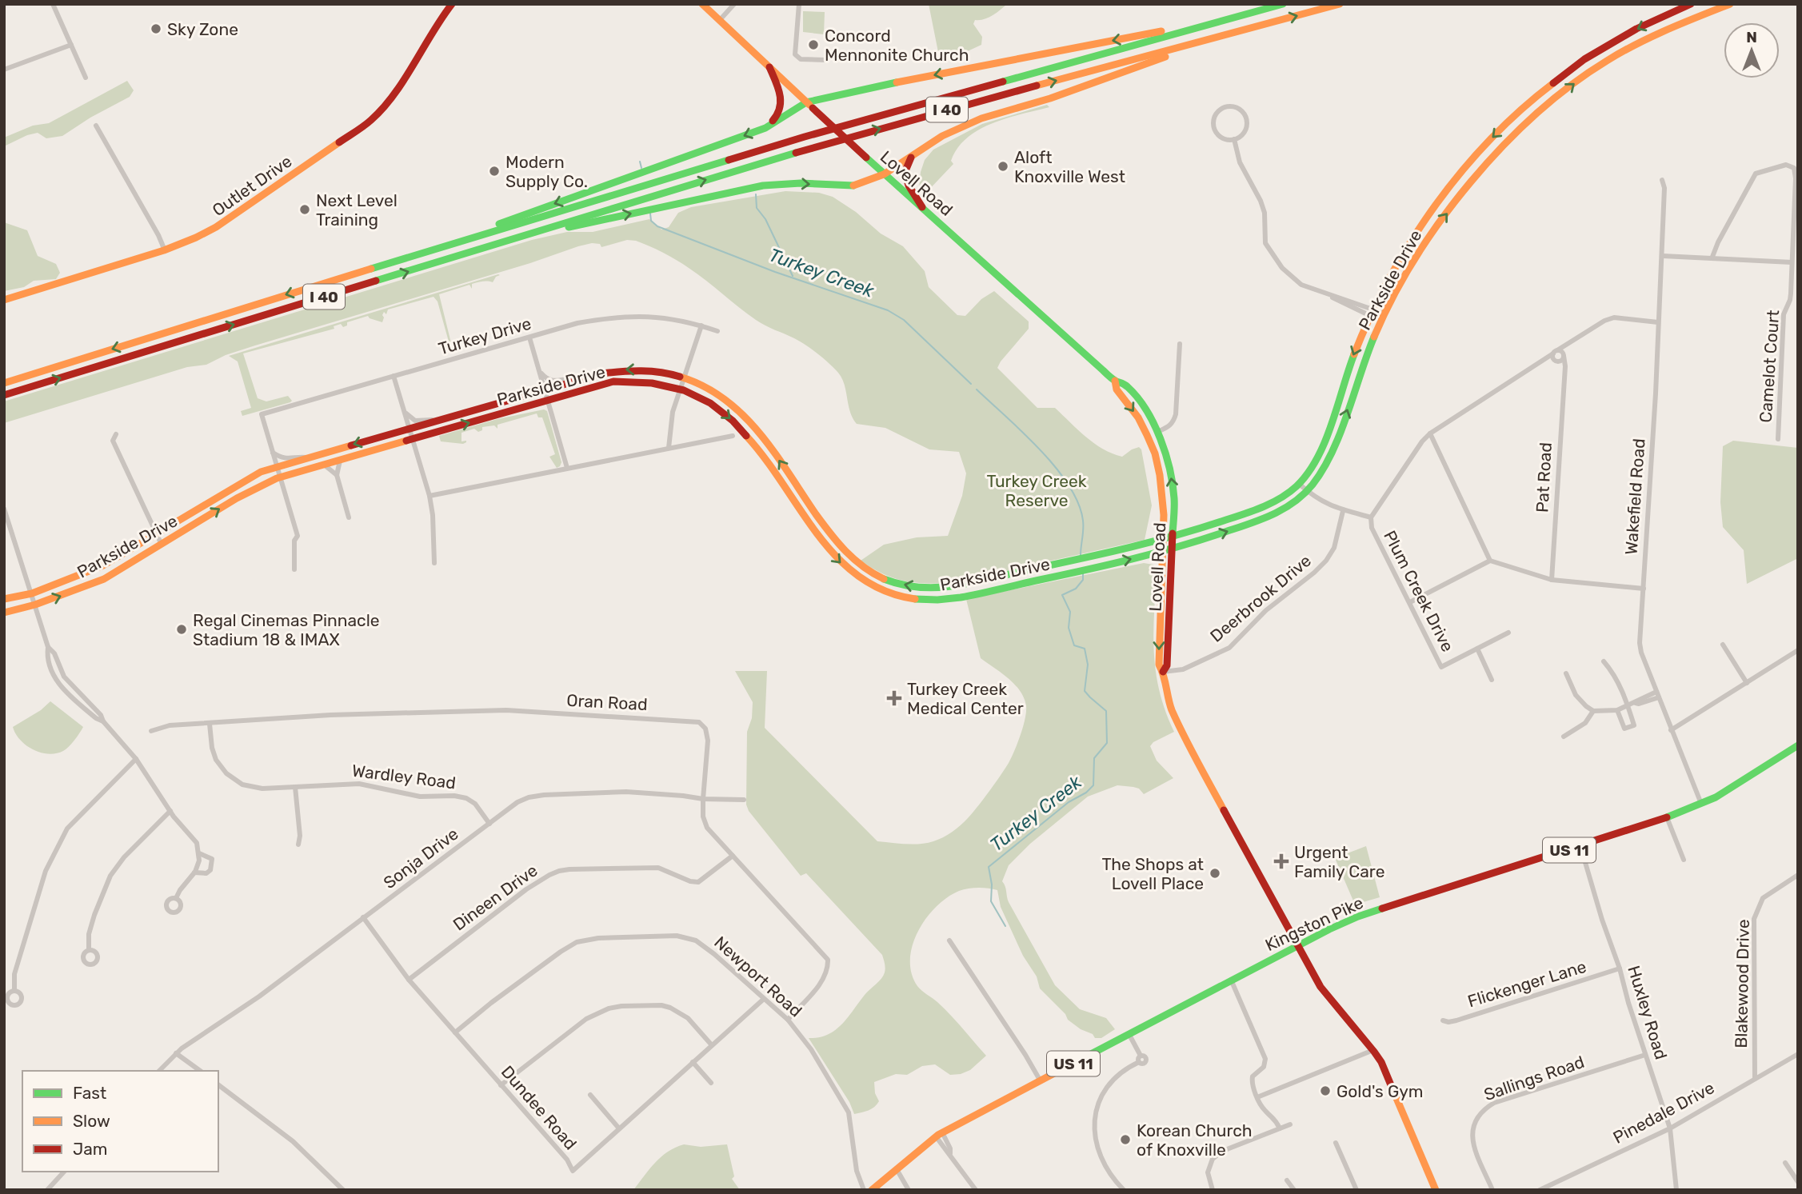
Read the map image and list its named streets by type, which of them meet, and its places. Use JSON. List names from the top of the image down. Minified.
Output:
{"streets":{"main road":["I 40","Lovell Road","Outlet Drive","Parkside Drive","US 11","Kingston Pike"],"street":["Turkey Drive","Camelot Court","Pat Road","Wakefield Road","Plum Creek Drive","Deerbrook Drive","Oran Road","Wardley Road","Sonja Drive","Dineen Drive","Newport Road","Flickenger Lane","Blakewood Drive","Huxley Road","Sallings Road","Dundee Road","Pinedale Drive"]},"crossings":[["Lovell Road","Parkside Drive"],["Lovell Road","Deerbrook Drive"],["Lovell Road","Kingston Pike"],["Pat Road","Plum Creek Drive"],["Wakefield Road","Plum Creek Drive"],["Wakefield Road","Kingston Pike"],["Oran Road","Wardley Road"],["Oran Road","Sonja Drive"],["Oran Road","Dineen Drive"],["Oran Road","Newport Road"],["Wardley Road","Sonja Drive"],["Sonja Drive","Dundee Road"],["Dineen Drive","Dundee Road"],["Kingston Pike","Huxley Road"],["Newport Road","Dundee Road"],["Flickenger Lane","Huxley Road"],["Blakewood Drive","Pinedale Drive"],["Huxley Road","Sallings Road"],["Huxley Road","Pinedale Drive"]],"water":["Turkey Creek"],"parks":["Turkey Creek Reserve"],"places":{"other":["Sky Zone","Concord Mennonite Church","Aloft Knoxville West","Modern Supply Co.","Next Level Training","Regal Cinemas Pinnacle Stadium 18 & IMAX","The Shops at Lovell Place","Gold's Gym","Korean Church of Knoxville"],"health":["Turkey Creek Medical Center","Urgent Family Care"]},"legend":["Fast","Slow","Jam"],"north":"top"}
